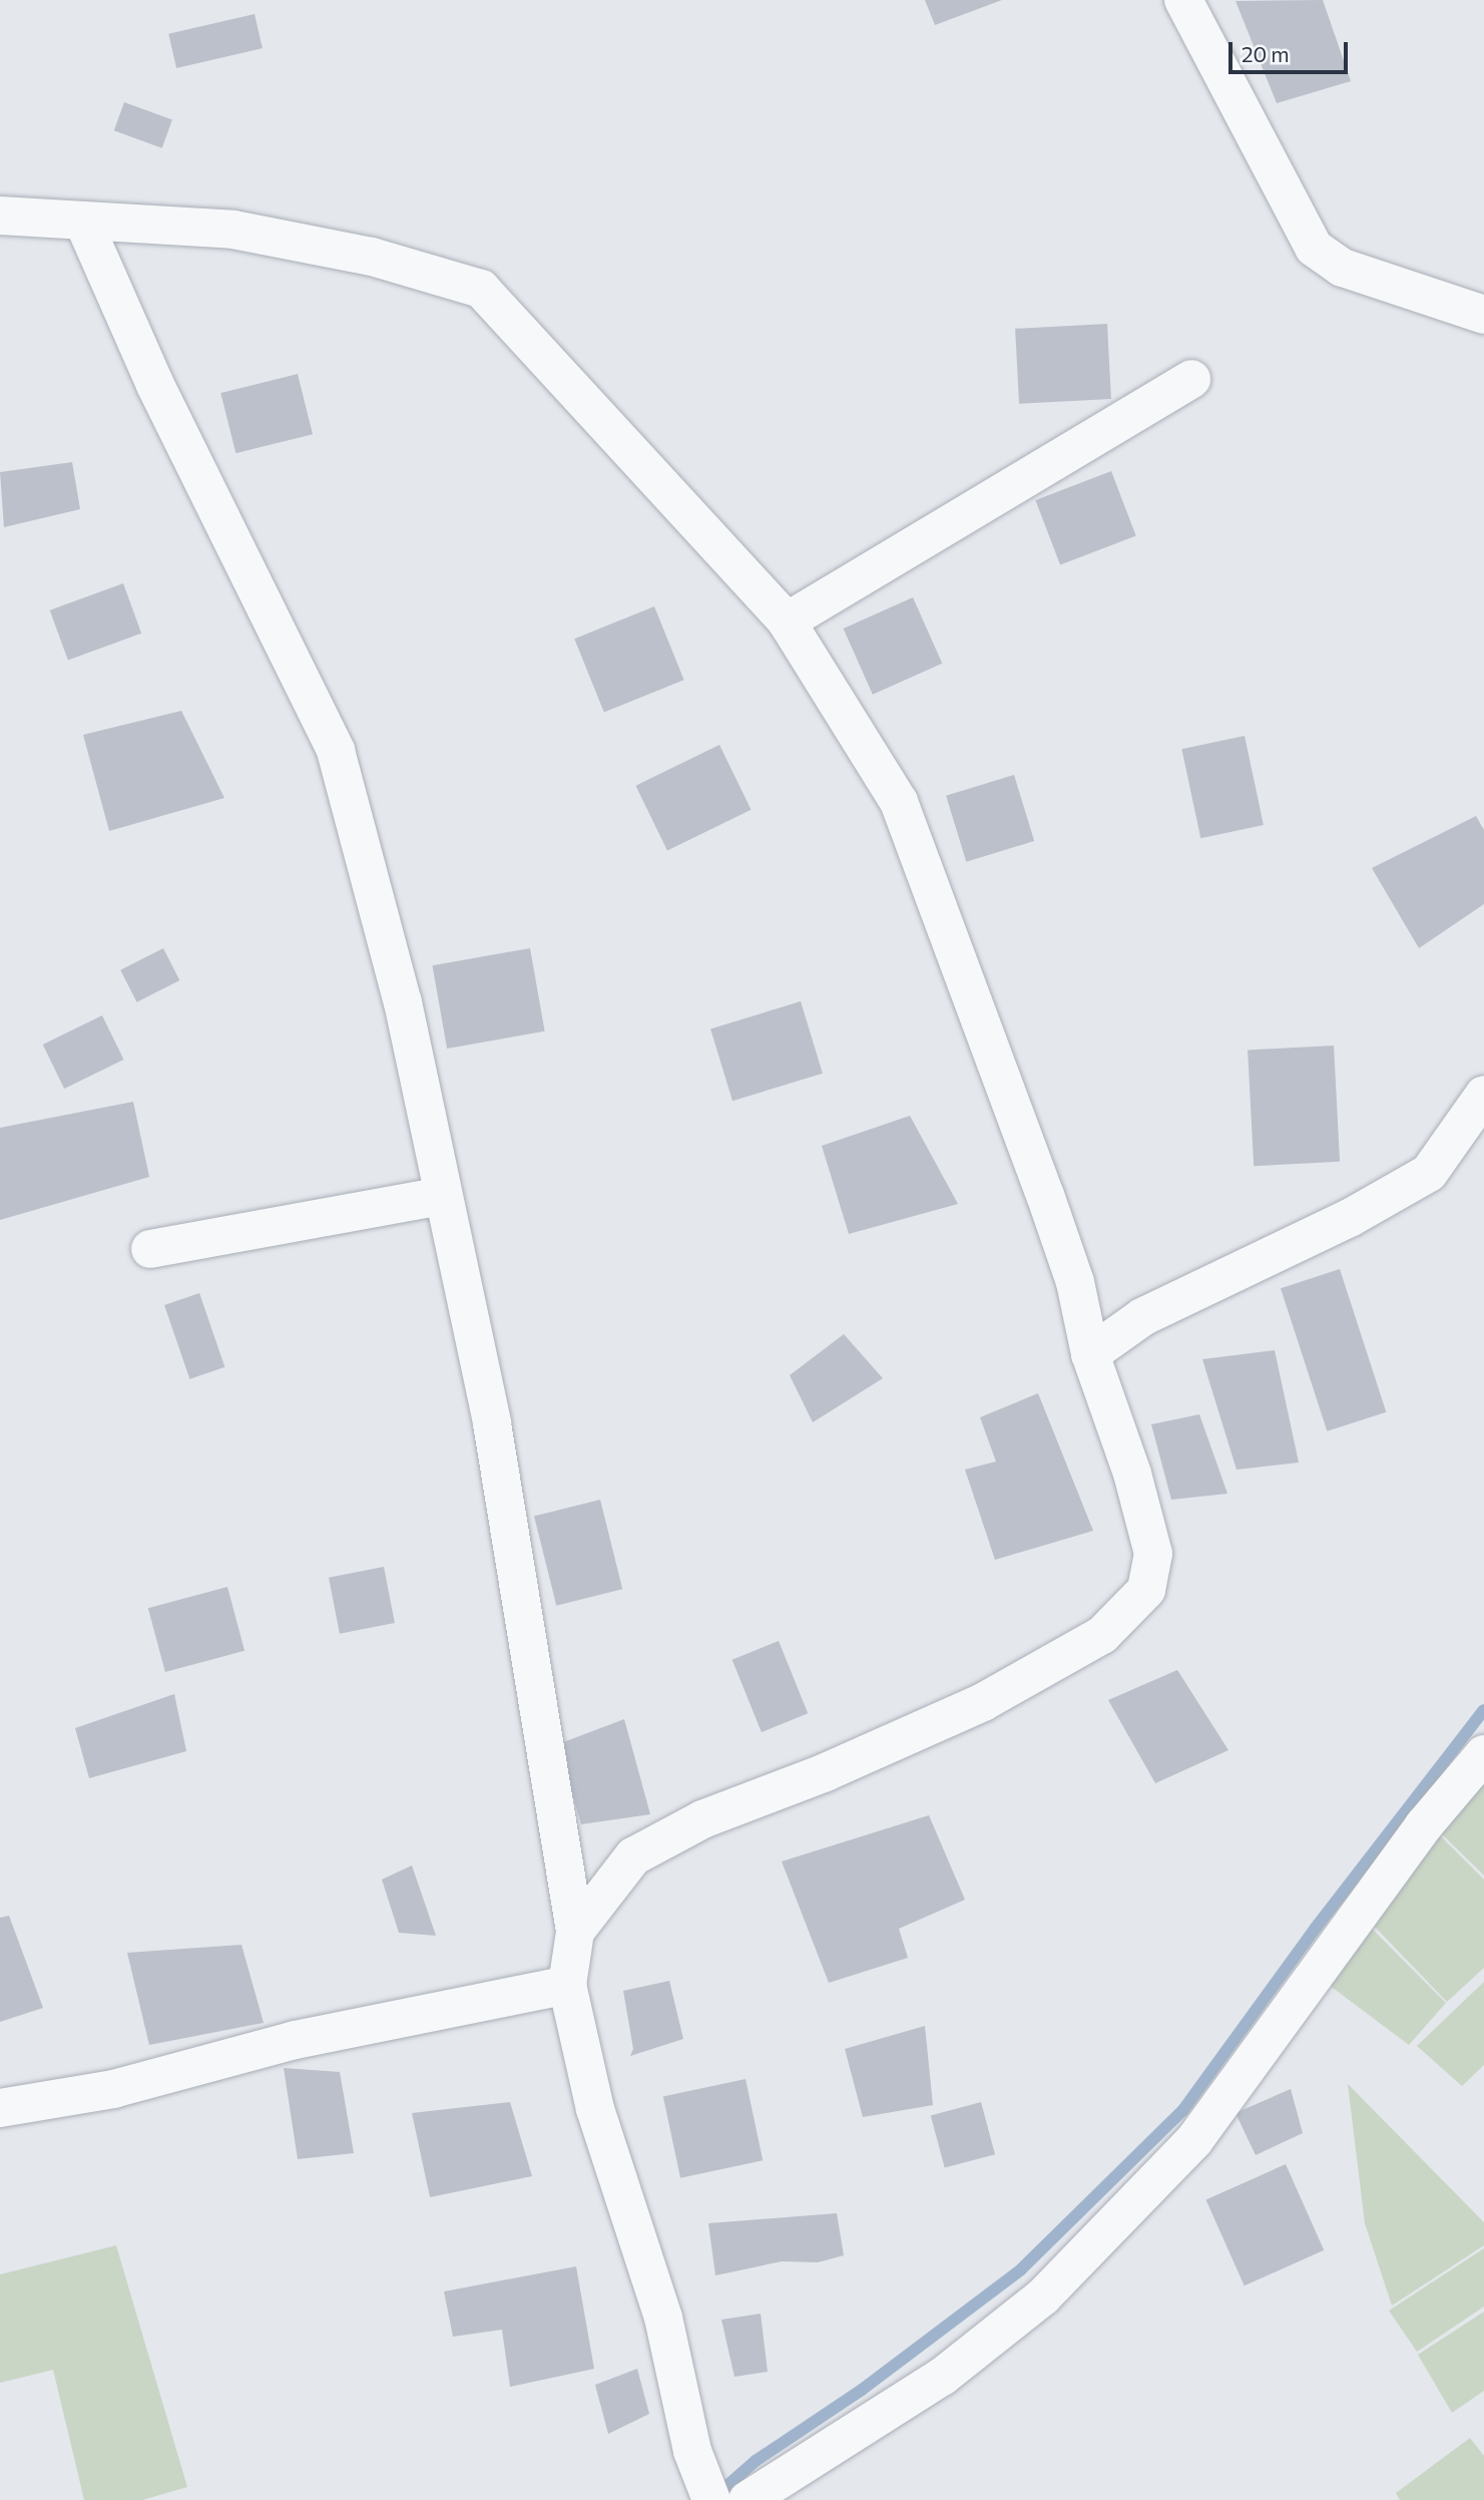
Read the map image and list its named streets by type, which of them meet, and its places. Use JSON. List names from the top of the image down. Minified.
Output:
{"scale_bar":"20 m"}
